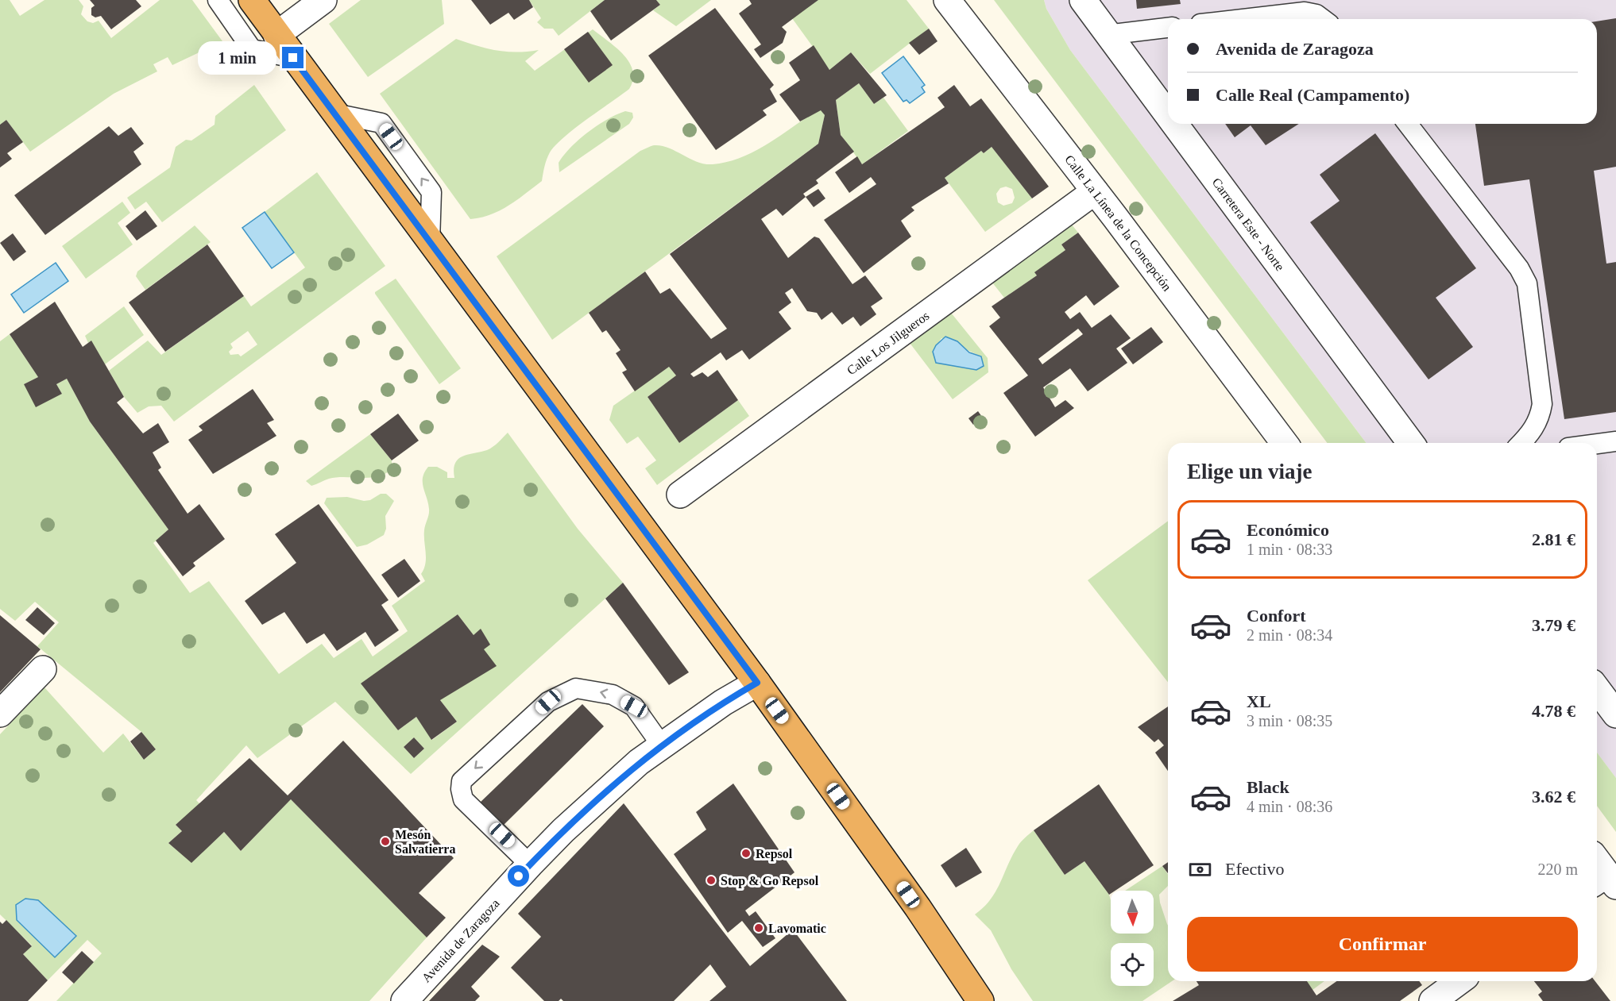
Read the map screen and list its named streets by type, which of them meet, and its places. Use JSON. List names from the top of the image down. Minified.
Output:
{"streets":{"street":["Calle La Línea de la Concepción","Carretera Este - Norte","Calle Los Jilgueros","Avenida de Zaragoza"]},"crossings":[["Calle La Línea de la Concepción","Calle Los Jilgueros"]],"places":["Mesón Salvatierra","Repsol","Stop & Go Repsol","Lavomatic"],"north":"bottom","page":{"banner":["Avenida de Zaragoza","Calle Real (Campamento)"],"bubble":"1 min","heading":"Elige un viaje","list":[{"name":"Económico","note":"1 min · 08:33","value":"2.81 €"},{"name":"Confort","note":"2 min · 08:34","value":"3.79 €"},{"name":"XL","note":"3 min · 08:35","value":"4.78 €"},{"name":"Black","note":"4 min · 08:36","value":"3.62 €"}],"pay":["Efectivo","220 m"],"buttons":"Confirmar"}}
